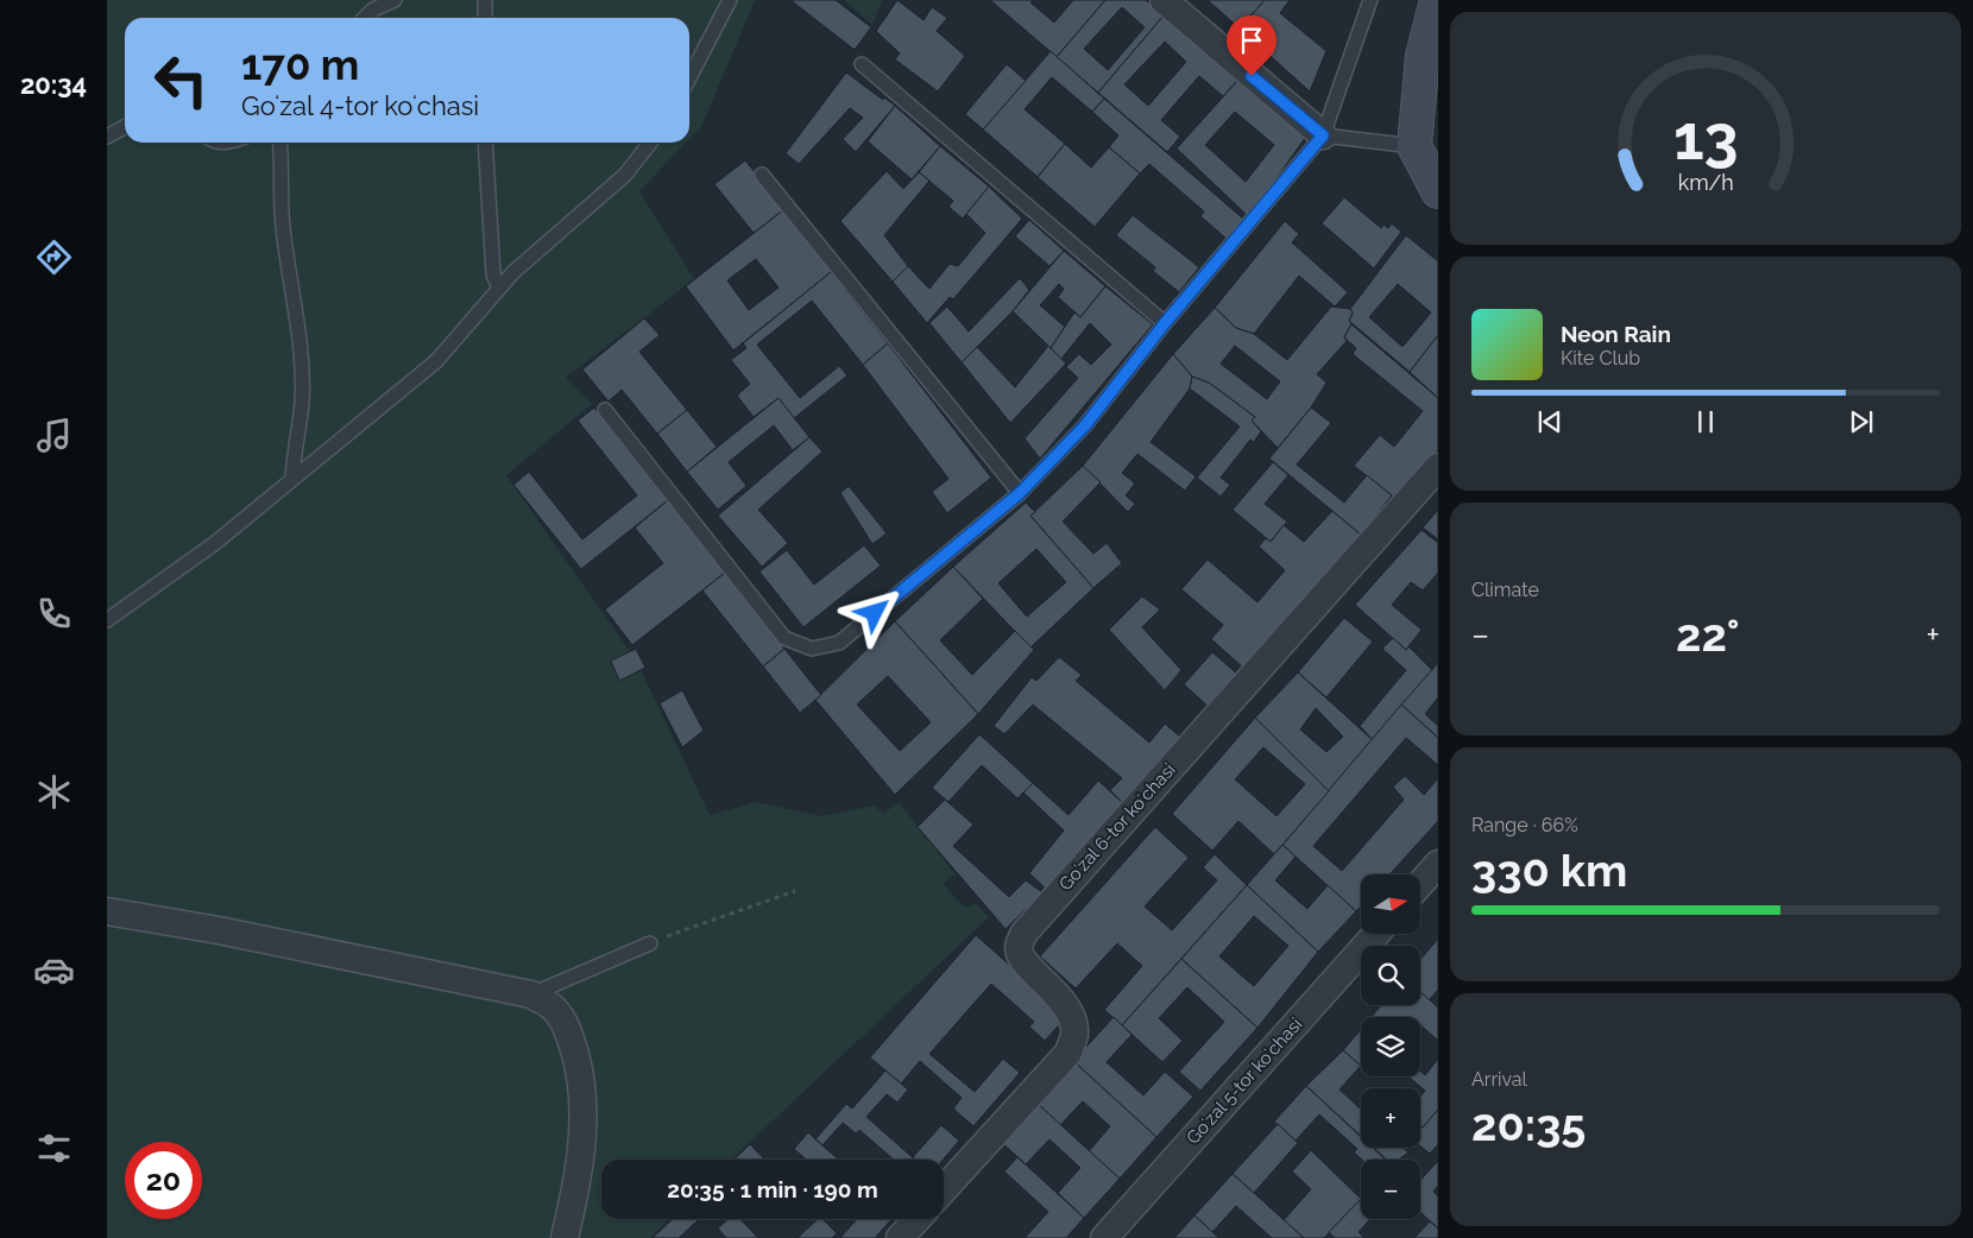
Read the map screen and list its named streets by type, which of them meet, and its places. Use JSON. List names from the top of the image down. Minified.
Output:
{"streets":{"street":["Goʻzal 6-tor koʻchasi","Goʻzal 5-tor koʻchasi"]},"north":"right","page":{"tabs":"20:34","turn":["170 m","Goʻzal 4-tor koʻchasi"],"song":["Neon Rain","Kite Club"],"tile":["Climate",["Range · 66%","330 km"],["Arrival","20:35"]],"heat":["−","22°","+"],"map_buttons":["+","−"],"limit":"20","trip":"20:35 · 1 min · 190 m","gauge":["13","km/h"]}}
